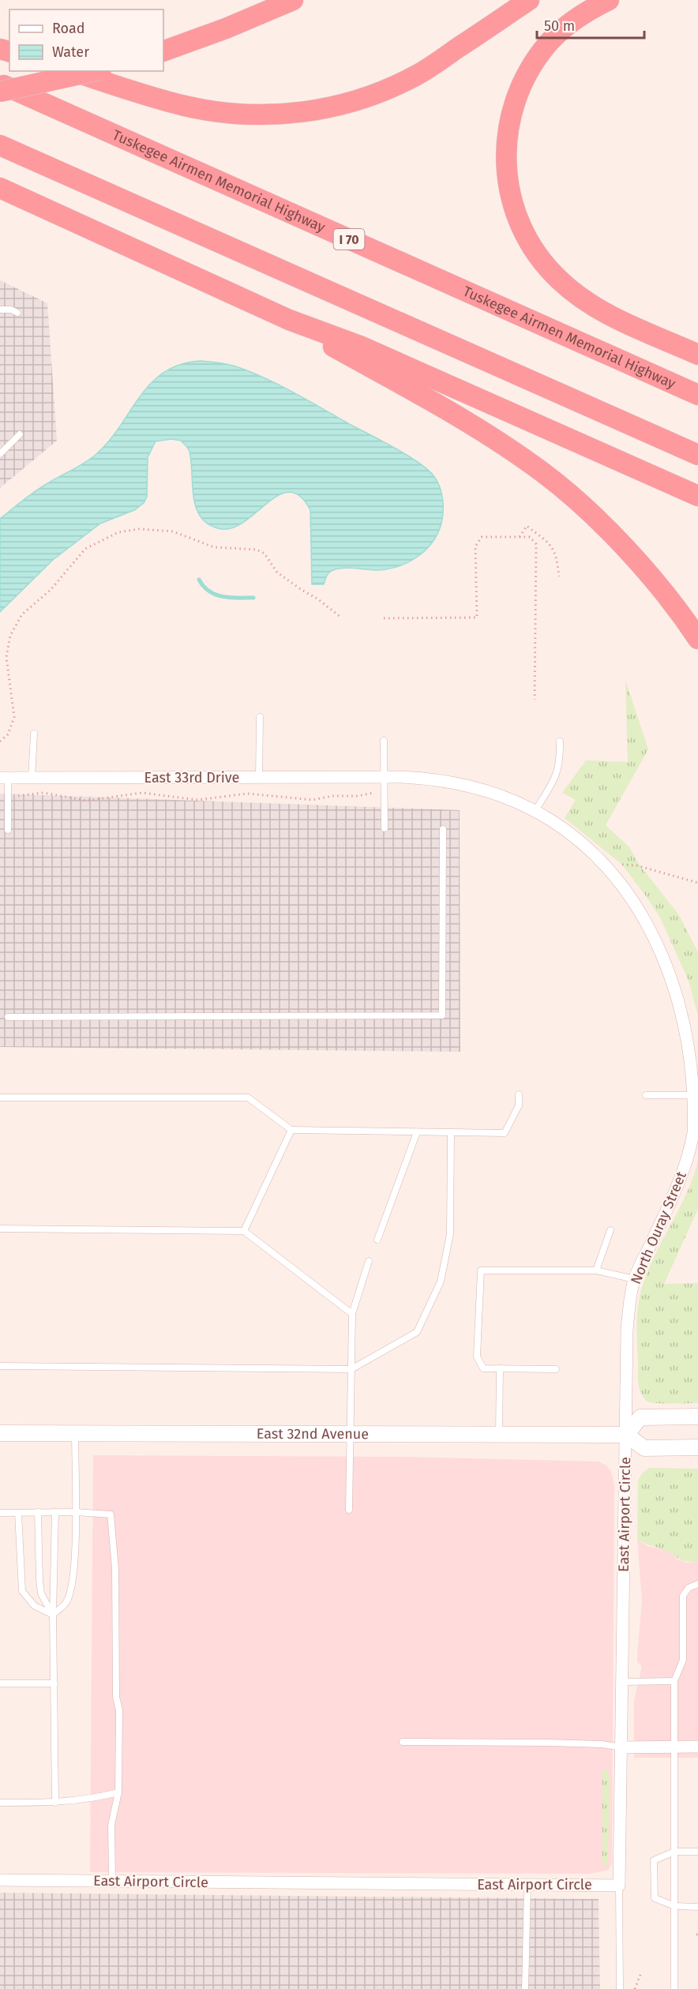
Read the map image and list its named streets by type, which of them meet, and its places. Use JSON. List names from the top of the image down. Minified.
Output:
{"streets":{"highway":["Tuskegee Airmen Memorial Highway","I 70"],"street":["East 33rd Drive","North Ouray Street","East 32nd Avenue","East Airport Circle"]},"crossings":[["East 33rd Drive","North Ouray Street"],["North Ouray Street","East 32nd Avenue"],["North Ouray Street","East Airport Circle"],["East 32nd Avenue","East Airport Circle"]],"legend":["Road","Water"],"scale_bar":"50 m"}
